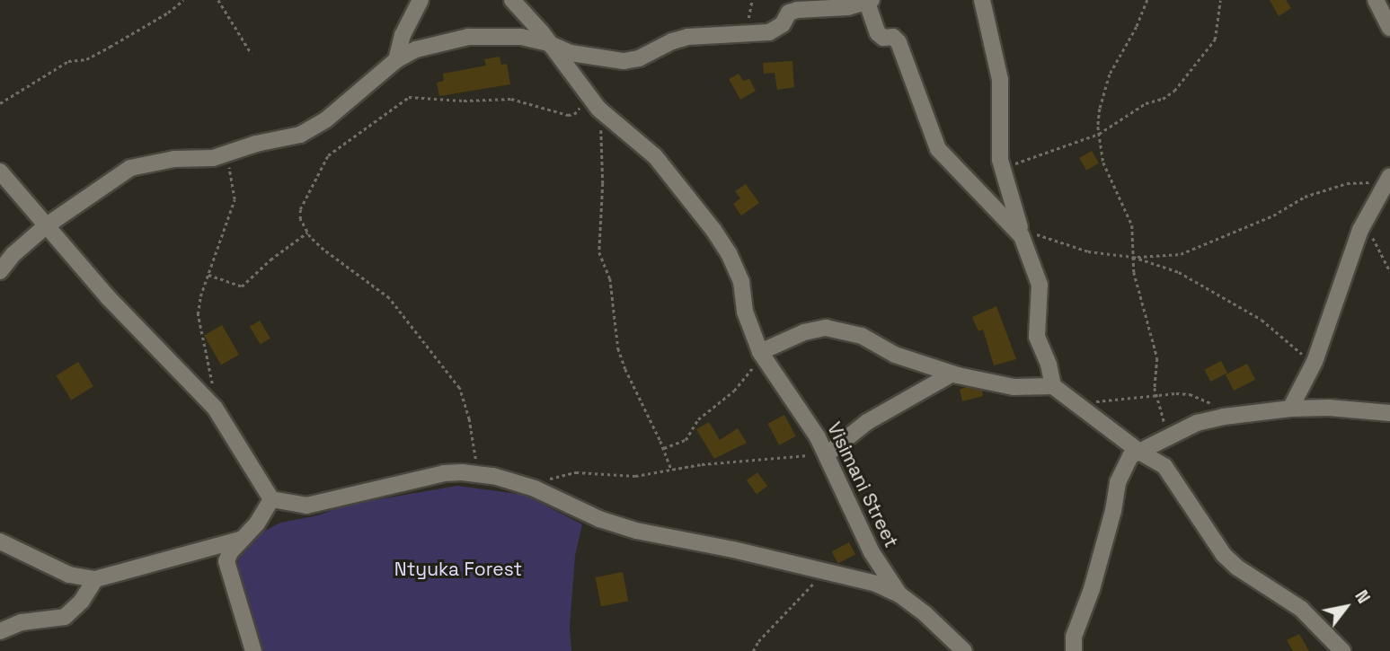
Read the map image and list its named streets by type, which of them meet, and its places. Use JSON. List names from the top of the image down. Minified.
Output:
{"streets":{"street":["Visimani Street"]},"parks":["Ntyuka Forest"],"north":"top right"}
